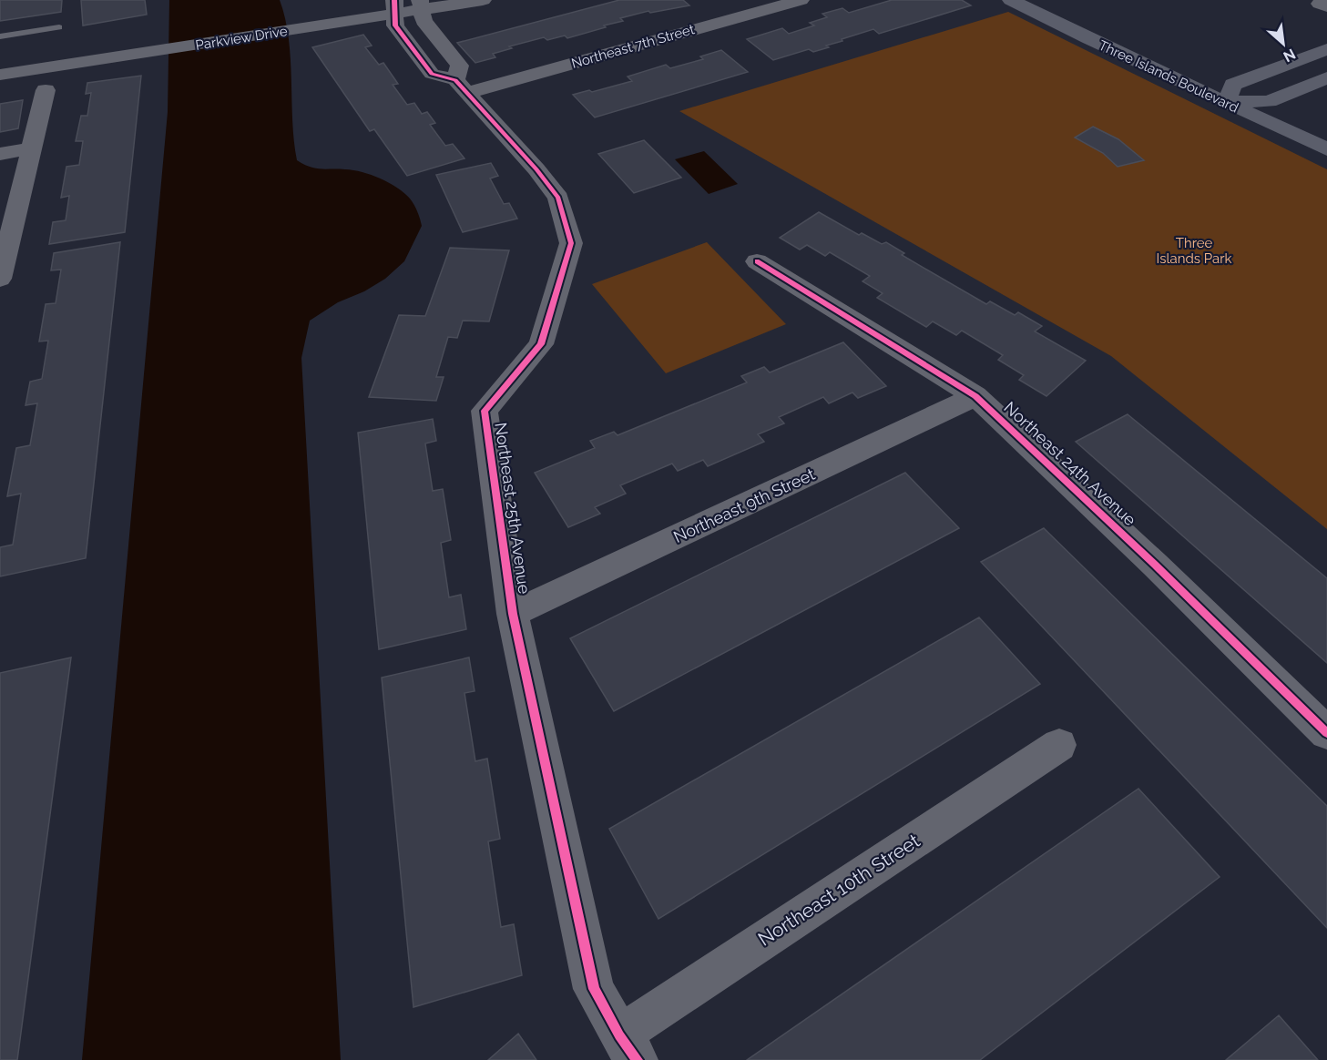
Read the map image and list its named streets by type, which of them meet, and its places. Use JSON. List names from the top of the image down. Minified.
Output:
{"streets":{"street":["Parkview Drive","Northeast 7th Street","Three Islands Boulevard","Northeast 24th Avenue","Northeast 9th Street","Northeast 25th Avenue","Northeast 10th Street"]},"crossings":[["Parkview Drive","Northeast 25th Avenue"],["Northeast 7th Street","Northeast 25th Avenue"],["Northeast 24th Avenue","Northeast 9th Street"],["Northeast 9th Street","Northeast 25th Avenue"],["Northeast 25th Avenue","Northeast 10th Street"]],"parks":["Three Islands Park"],"north":"bottom right"}
